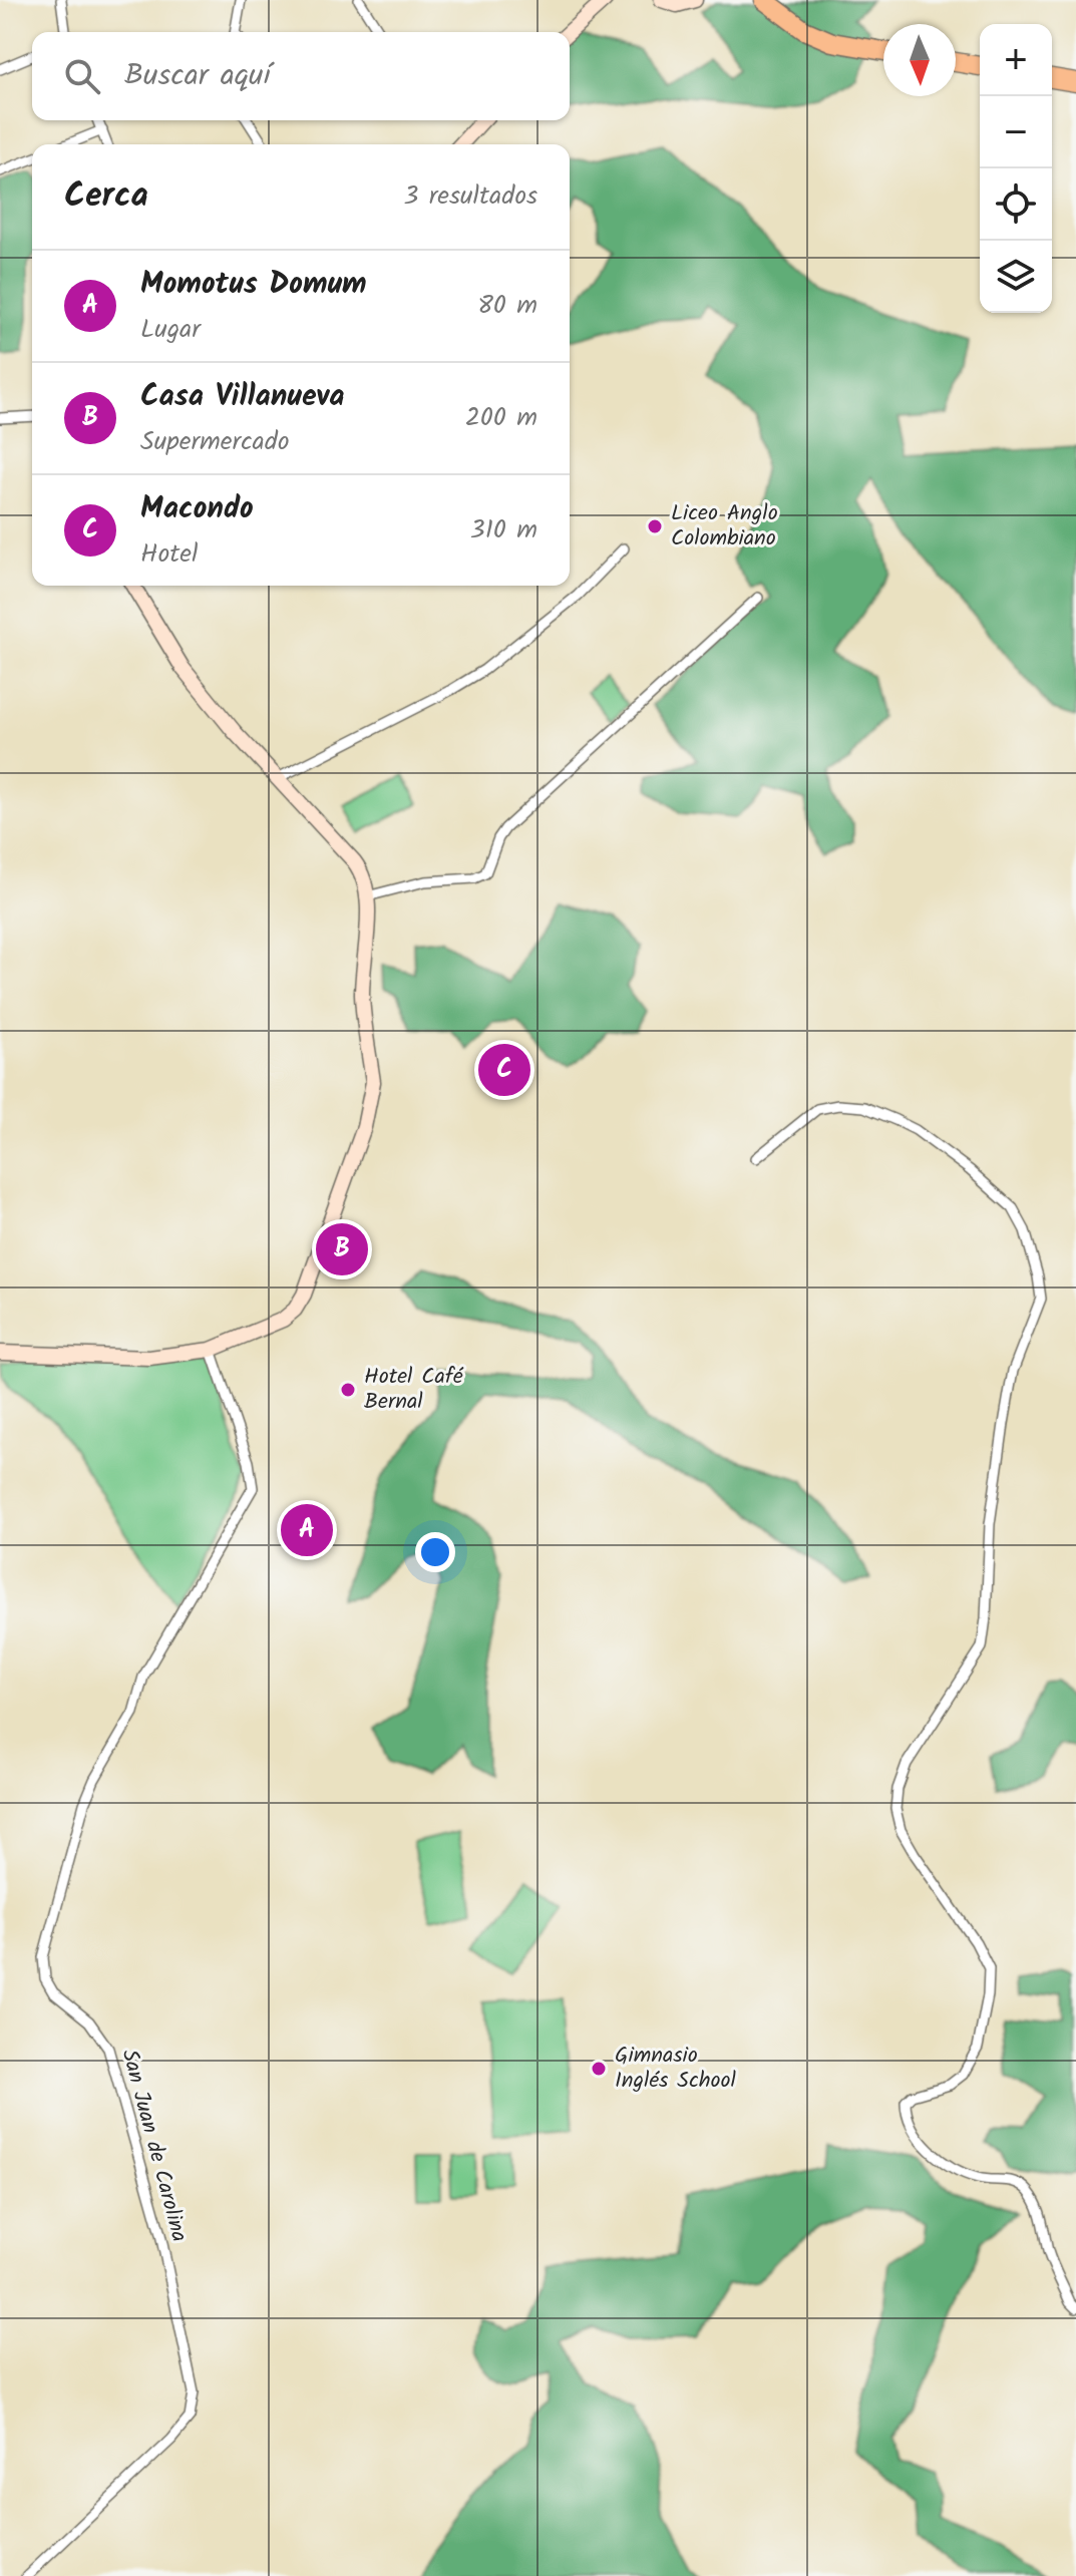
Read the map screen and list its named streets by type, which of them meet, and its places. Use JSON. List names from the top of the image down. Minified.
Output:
{"streets":{"street":["San Juan de Carolina"]},"places":["Liceo Anglo Colombiano","Hotel Café Bernal","Gimnasio Inglés School"],"north":"bottom","page":{"map_buttons":["+","−"],"search":"Buscar aquí","heading":["Cerca","3 resultados"],"list":[{"mark":"A","name":"Momotus Domum","note":"Lugar","value":"80 m"},{"mark":"B","name":"Casa Villanueva","note":"Supermercado","value":"200 m"},{"mark":"C","name":"Macondo","note":"Hotel","value":"310 m"}],"pins":["C","B","A"]}}
